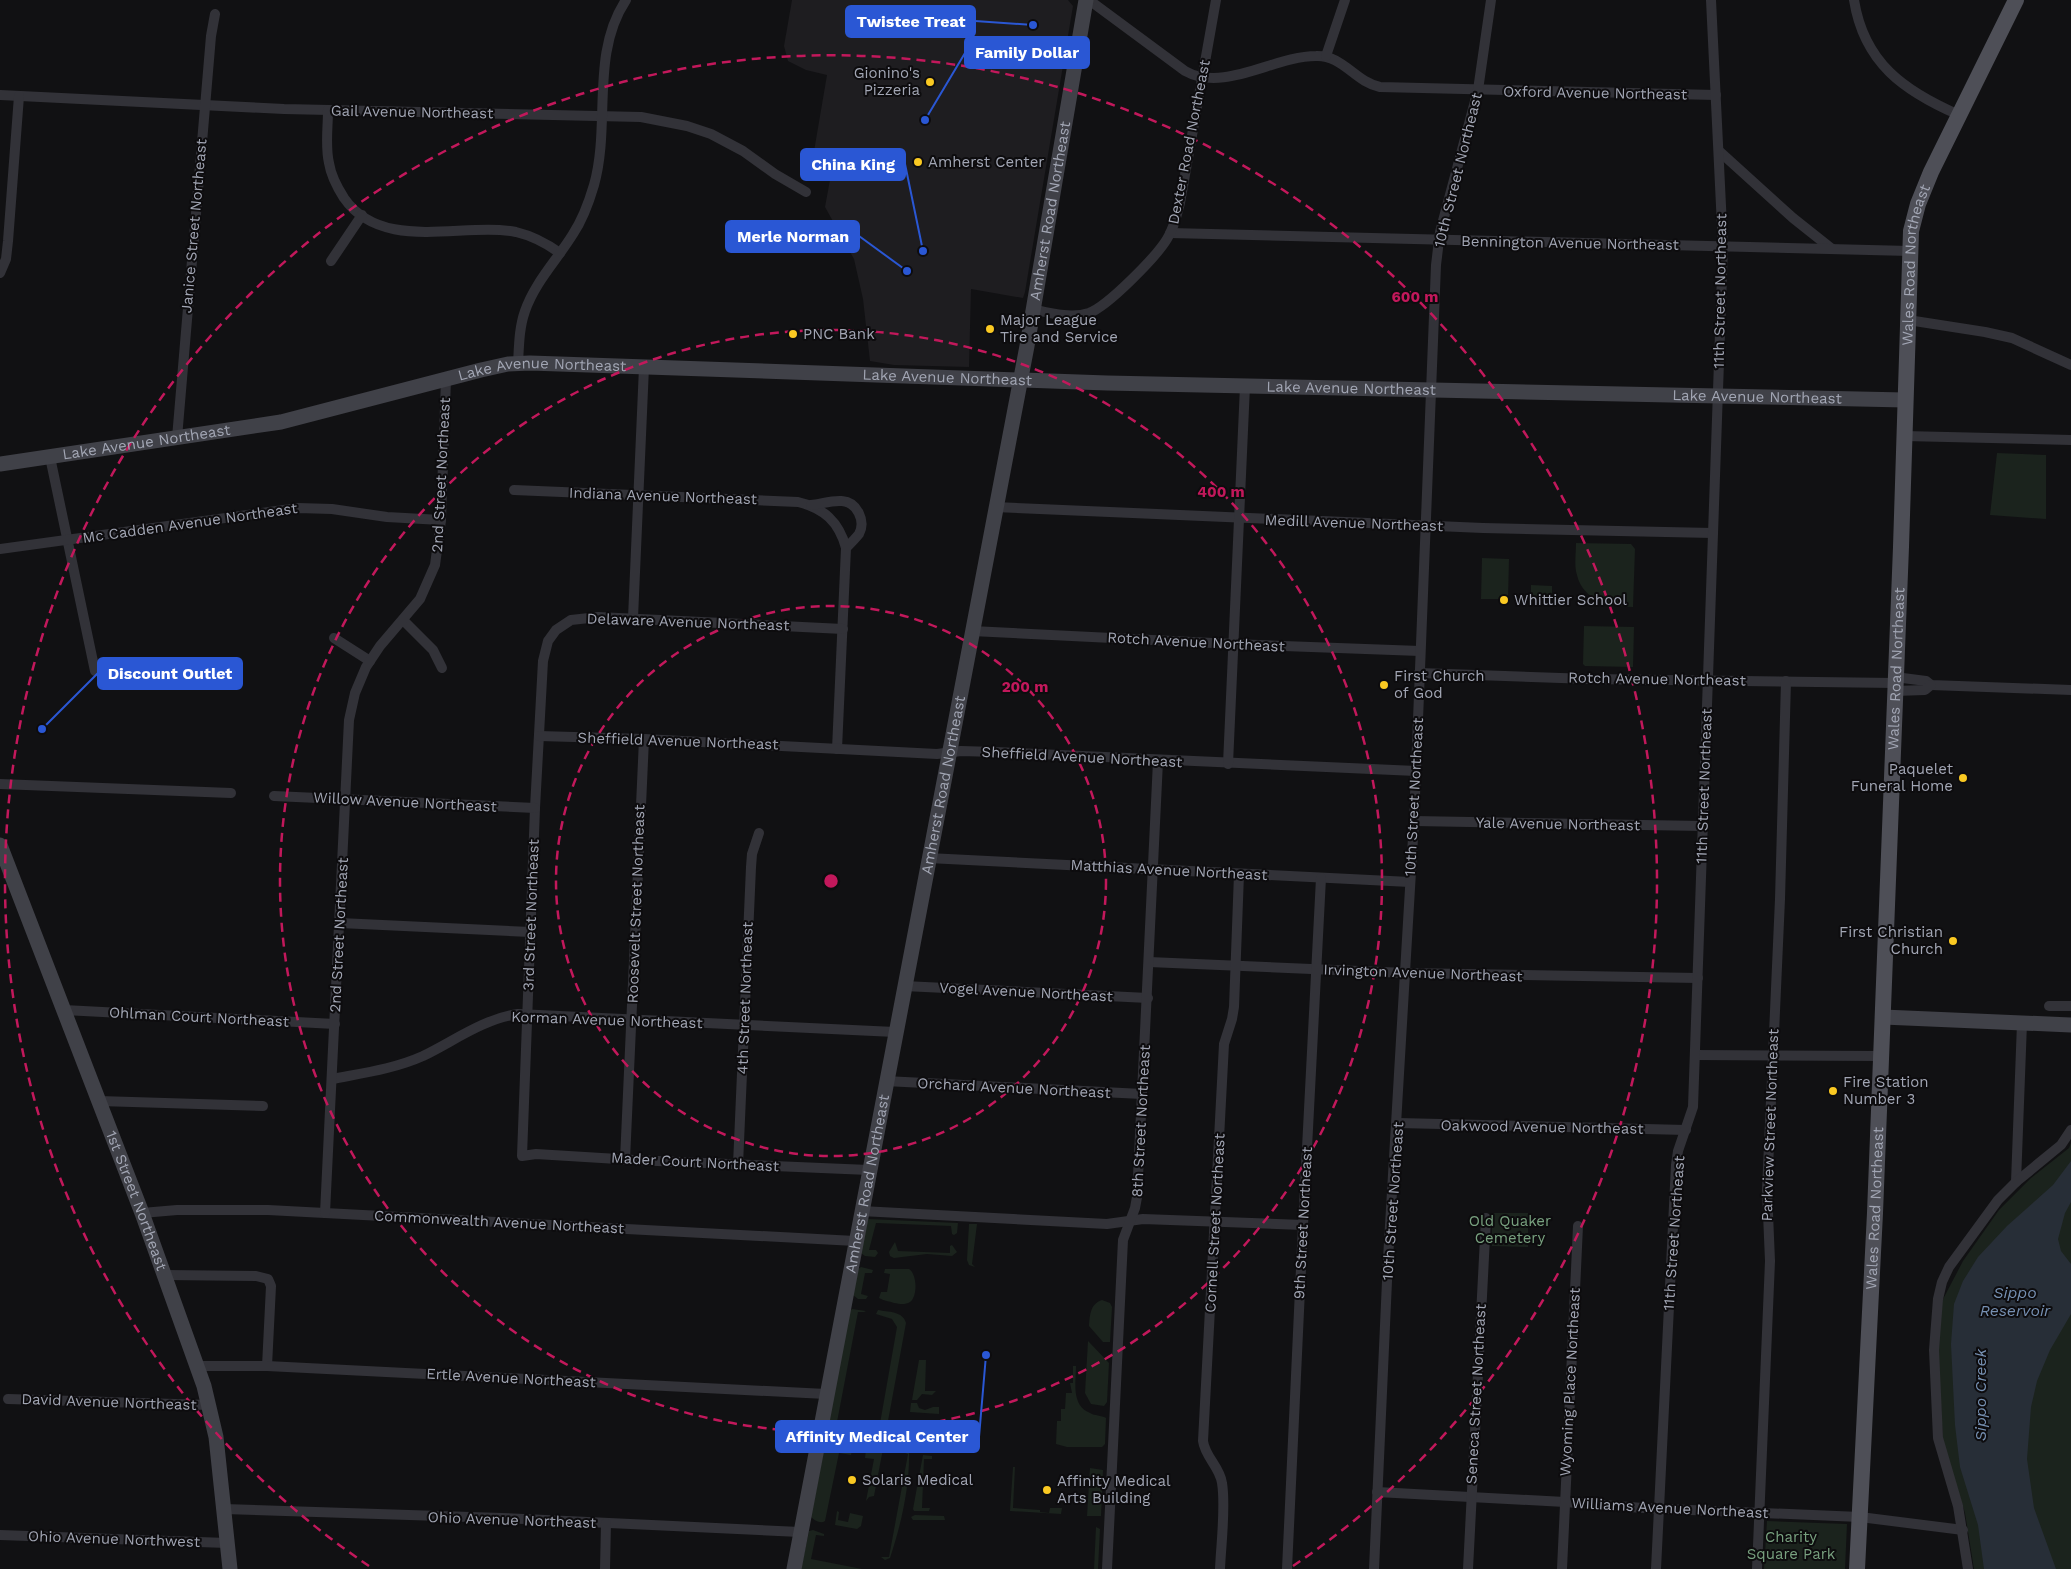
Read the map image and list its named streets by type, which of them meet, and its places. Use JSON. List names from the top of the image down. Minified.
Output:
{"streets":{"main road":["Wales Road Northeast"],"street":["Oxford Avenue Northeast","Gail Avenue Northeast","Dexter Road Northeast","10th Street Northeast","Amherst Road Northeast","Janice Street Northeast","Bennington Avenue Northeast","11th Street Northeast","Lake Avenue Northeast","2nd Street Northeast","Indiana Avenue Northeast","Mc Cadden Avenue Northeast","Medill Avenue Northeast","Delaware Avenue Northeast","Rotch Avenue Northeast","Sheffield Avenue Northeast","Willow Avenue Northeast","Yale Avenue Northeast","Matthias Avenue Northeast","Roosevelt Street Northeast","3rd Street Northeast","Irvington Avenue Northeast","Vogel Avenue Northeast","4th Street Northeast","Ohlman Court Northeast","Korman Avenue Northeast","Orchard Avenue Northeast","8th Street Northeast","Parkview Street Northeast","Oakwood Avenue Northeast","Mader Court Northeast","1st Street Northeast","Commonwealth Avenue Northeast","Cornell Street Northeast","9th Street Northeast","Ertle Avenue Northeast","Wyoming Place Northeast","Seneca Street Northeast","David Avenue Northeast","Williams Avenue Northeast","Ohio Avenue Northeast","Ohio Avenue Northwest"]},"crossings":[["Oxford Avenue Northeast","10th Street Northeast"],["Oxford Avenue Northeast","11th Street Northeast"],["Gail Avenue Northeast","Janice Street Northeast"],["Dexter Road Northeast","Amherst Road Northeast"],["Dexter Road Northeast","Bennington Avenue Northeast"],["10th Street Northeast","Bennington Avenue Northeast"],["10th Street Northeast","Lake Avenue Northeast"],["10th Street Northeast","Medill Avenue Northeast"],["10th Street Northeast","Rotch Avenue Northeast"],["10th Street Northeast","Sheffield Avenue Northeast"],["10th Street Northeast","Yale Avenue Northeast"],["10th Street Northeast","Matthias Avenue Northeast"],["10th Street Northeast","Irvington Avenue Northeast"],["10th Street Northeast","Oakwood Avenue Northeast"],["10th Street Northeast","Williams Avenue Northeast"],["Amherst Road Northeast","Lake Avenue Northeast"],["Amherst Road Northeast","Medill Avenue Northeast"],["Amherst Road Northeast","Rotch Avenue Northeast"],["Amherst Road Northeast","Sheffield Avenue Northeast"],["Amherst Road Northeast","Matthias Avenue Northeast"],["Amherst Road Northeast","Vogel Avenue Northeast"],["Amherst Road Northeast","Korman Avenue Northeast"],["Amherst Road Northeast","Orchard Avenue Northeast"],["Amherst Road Northeast","Mader Court Northeast"],["Amherst Road Northeast","Commonwealth Avenue Northeast"],["Amherst Road Northeast","Ertle Avenue Northeast"],["Amherst Road Northeast","Ohio Avenue Northeast"],["Janice Street Northeast","Lake Avenue Northeast"],["Bennington Avenue Northeast","Wales Road Northeast"],["Bennington Avenue Northeast","11th Street Northeast"],["Wales Road Northeast","Lake Avenue Northeast"],["Wales Road Northeast","Rotch Avenue Northeast"],["Wales Road Northeast","Williams Avenue Northeast"],["11th Street Northeast","Lake Avenue Northeast"],["11th Street Northeast","Medill Avenue Northeast"],["11th Street Northeast","Rotch Avenue Northeast"],["11th Street Northeast","Yale Avenue Northeast"],["11th Street Northeast","Irvington Avenue Northeast"],["11th Street Northeast","Oakwood Avenue Northeast"],["11th Street Northeast","Williams Avenue Northeast"],["Lake Avenue Northeast","2nd Street Northeast"],["2nd Street Northeast","Mc Cadden Avenue Northeast"],["2nd Street Northeast","Willow Avenue Northeast"],["2nd Street Northeast","Ohlman Court Northeast"],["2nd Street Northeast","Korman Avenue Northeast"],["2nd Street Northeast","Commonwealth Avenue Northeast"],["Delaware Avenue Northeast","3rd Street Northeast"],["Rotch Avenue Northeast","Parkview Street Northeast"],["Sheffield Avenue Northeast","Roosevelt Street Northeast"],["Sheffield Avenue Northeast","3rd Street Northeast"],["Sheffield Avenue Northeast","8th Street Northeast"],["Willow Avenue Northeast","3rd Street Northeast"],["Matthias Avenue Northeast","8th Street Northeast"],["Matthias Avenue Northeast","Cornell Street Northeast"],["Matthias Avenue Northeast","9th Street Northeast"],["Roosevelt Street Northeast","Korman Avenue Northeast"],["Roosevelt Street Northeast","Mader Court Northeast"],["3rd Street Northeast","Korman Avenue Northeast"],["3rd Street Northeast","Mader Court Northeast"],["Irvington Avenue Northeast","8th Street Northeast"],["Irvington Avenue Northeast","Cornell Street Northeast"],["Irvington Avenue Northeast","9th Street Northeast"],["Vogel Avenue Northeast","8th Street Northeast"],["4th Street Northeast","Korman Avenue Northeast"],["4th Street Northeast","Mader Court Northeast"],["Ohlman Court Northeast","1st Street Northeast"],["Orchard Avenue Northeast","8th Street Northeast"],["Parkview Street Northeast","Williams Avenue Northeast"],["1st Street Northeast","Commonwealth Avenue Northeast"],["1st Street Northeast","Ertle Avenue Northeast"],["1st Street Northeast","David Avenue Northeast"],["1st Street Northeast","Ohio Avenue Northeast"],["1st Street Northeast","Ohio Avenue Northwest"],["Wyoming Place Northeast","Williams Avenue Northeast"],["Seneca Street Northeast","Williams Avenue Northeast"]],"water":["Sippo Reservoir","Sippo Creek"],"parks":["Old Quaker Cemetery","Charity Square Park"],"places":["Twistee Treat","Gionino's Pizzeria","Family Dollar","Amherst Center","China King","Merle Norman","Major League Tire and Service","PNC Bank","Whittier School","First Church of God","Discount Outlet","Paquelet Funeral Home","First Christian Church","Fire Station Number 3","Affinity Medical Center","Solaris Medical","Affinity Medical Arts Building"],"rings":["600 m","400 m","200 m"]}
